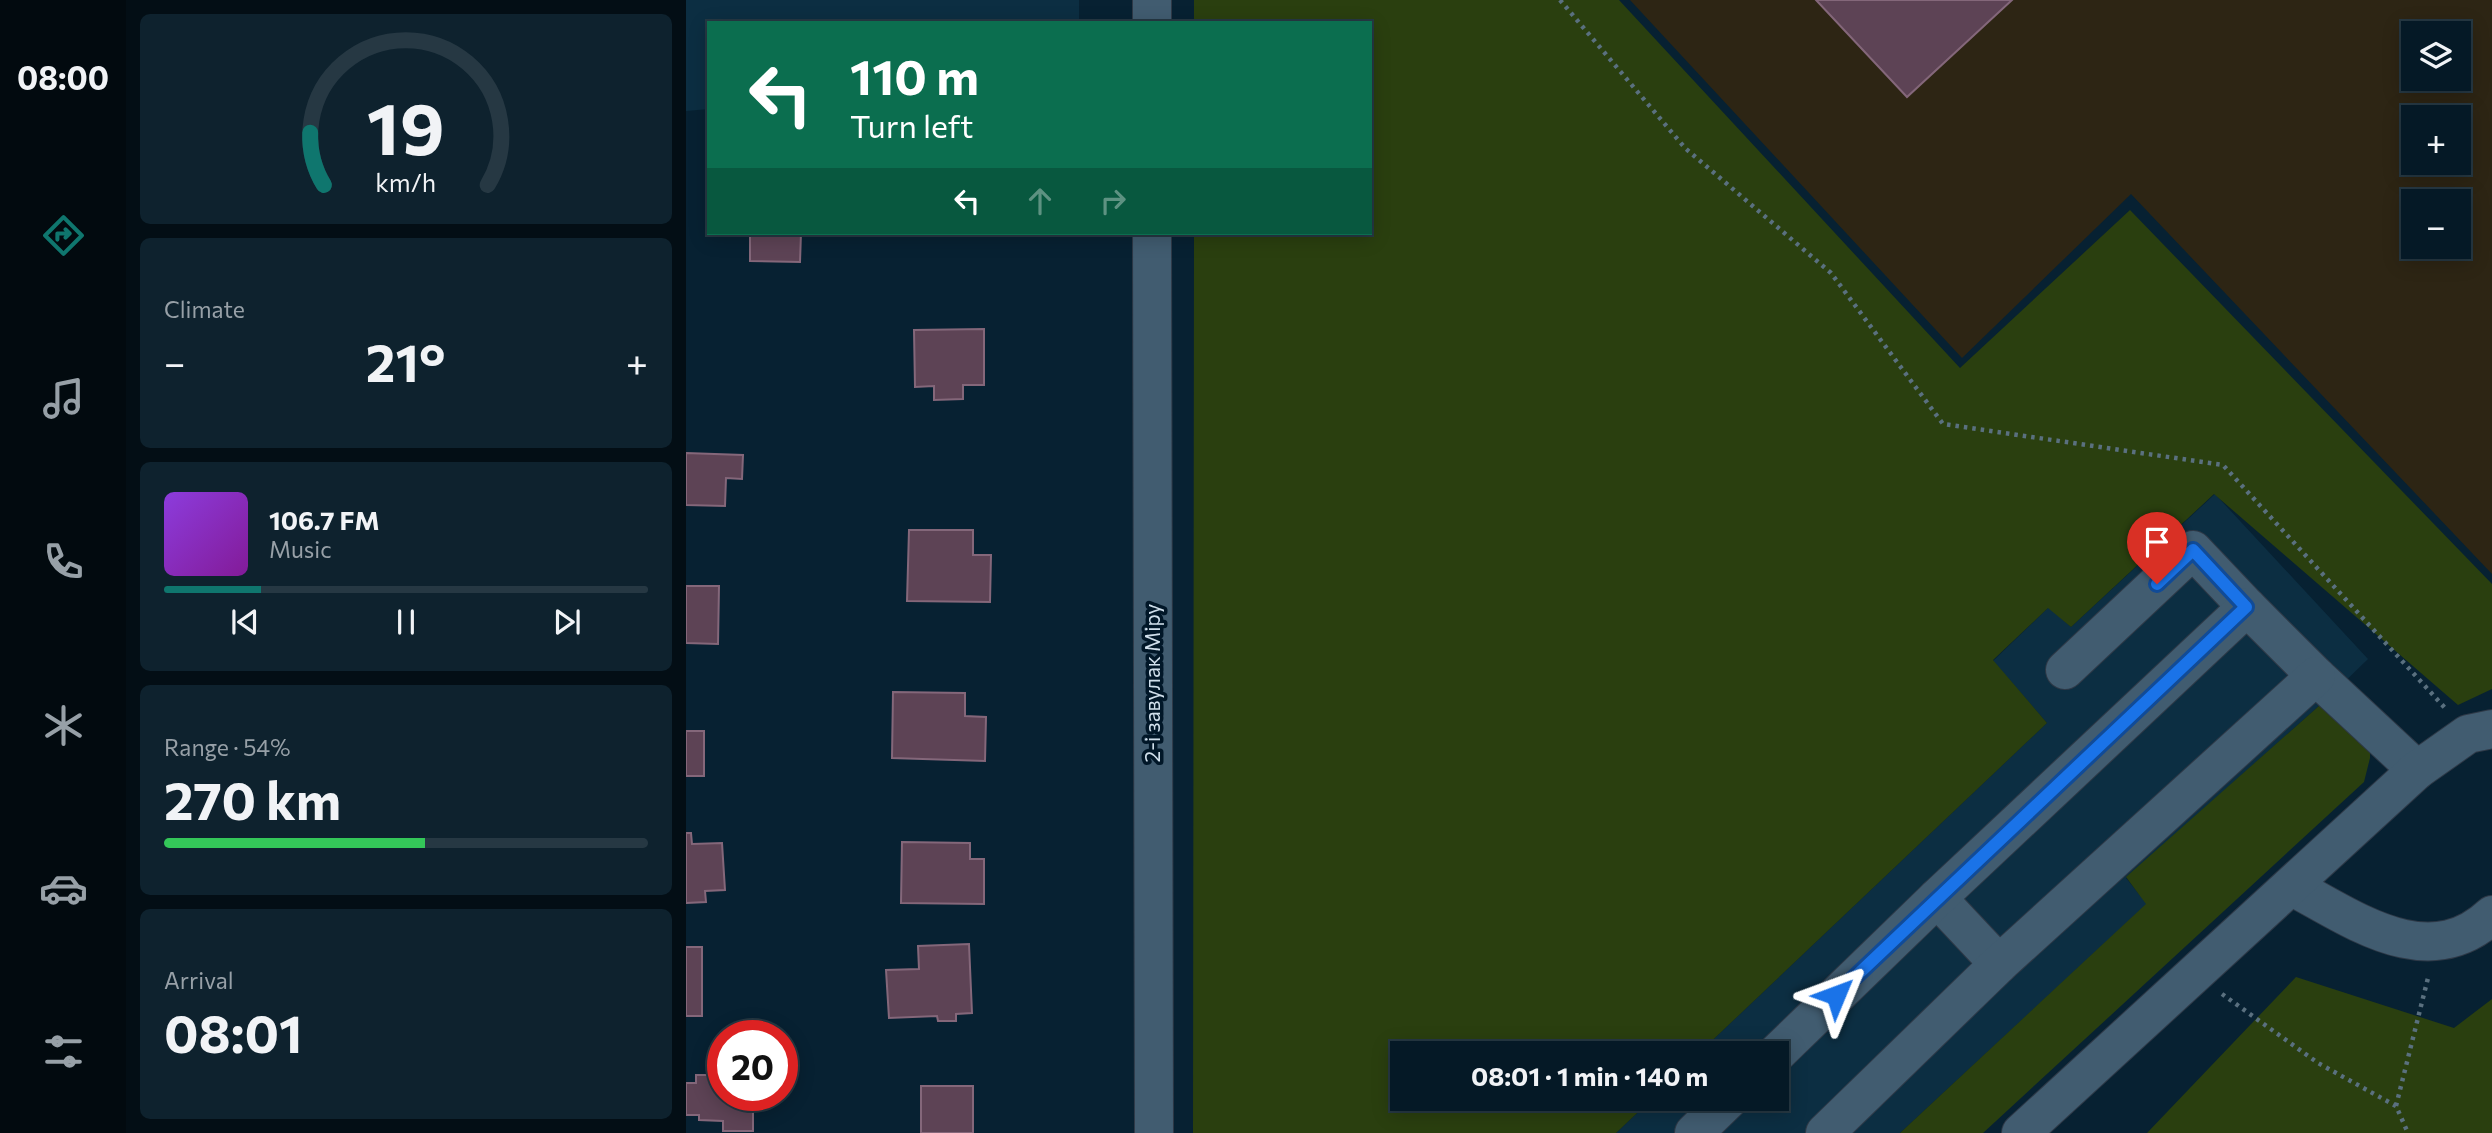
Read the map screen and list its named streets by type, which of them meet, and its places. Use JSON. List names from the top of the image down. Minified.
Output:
{"streets":{"street":["2-і завулак Міру"]},"page":{"tabs":"08:00","map_buttons":["+","−"],"turn":["110 m","Turn left"],"tile":["Climate",["Range · 54%","270 km"],["Arrival","08:01"]],"heat":["−","21°","+"],"song":["106.7 FM","Music"],"limit":"20","trip":"08:01 · 1 min · 140 m","gauge":["19","km/h"]}}
